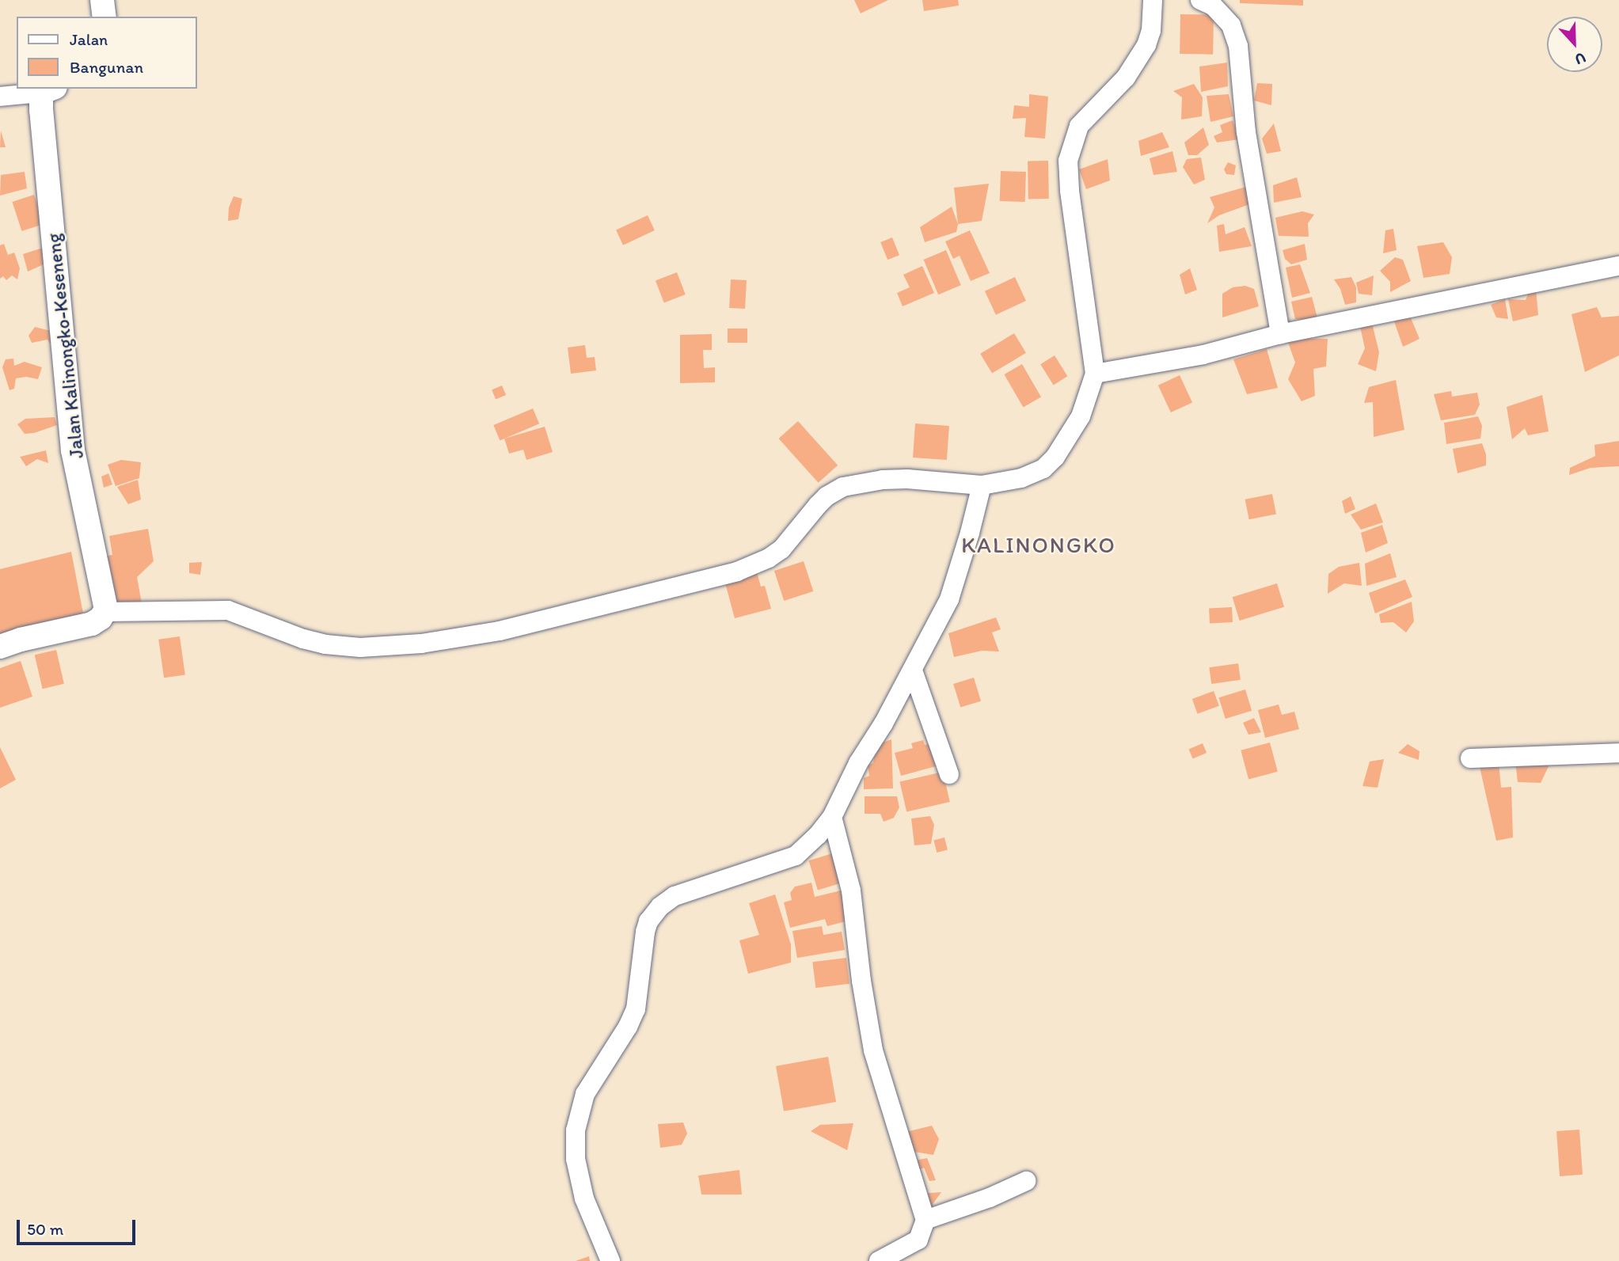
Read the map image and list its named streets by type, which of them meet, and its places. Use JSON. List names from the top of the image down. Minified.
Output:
{"streets":{"street":["Jalan Kalinongko-Keseneng"]},"districts":["KALINONGKO"],"legend":["Jalan","Bangunan"],"scale_bar":"50 m","north":"bottom"}
